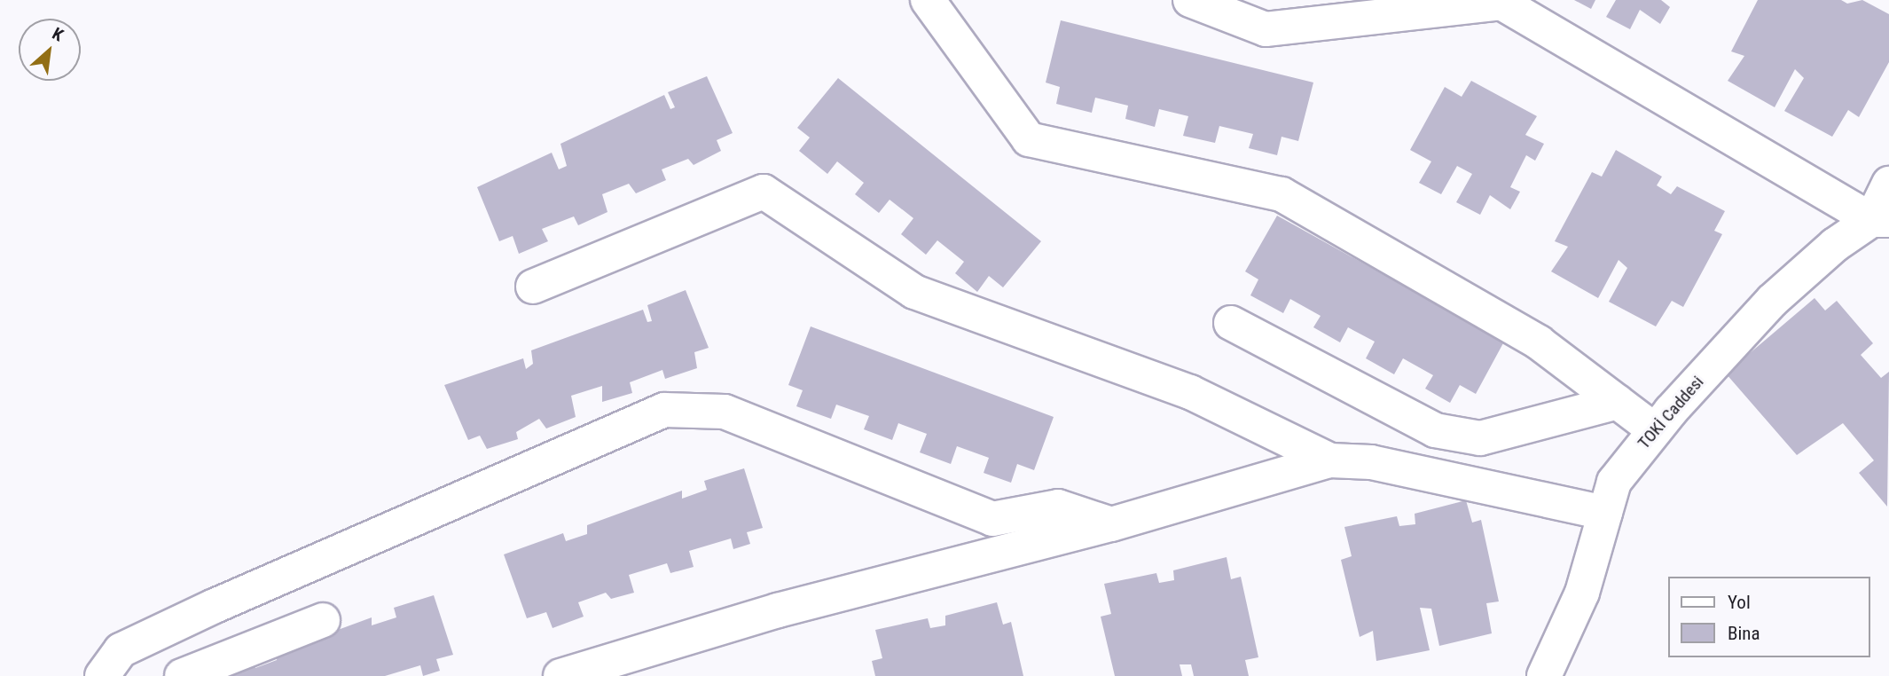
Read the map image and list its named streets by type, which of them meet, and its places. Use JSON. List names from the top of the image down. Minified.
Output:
{"streets":{"street":["TOKİ Caddesi"]},"legend":["Yol","Bina"],"north":"top right"}
